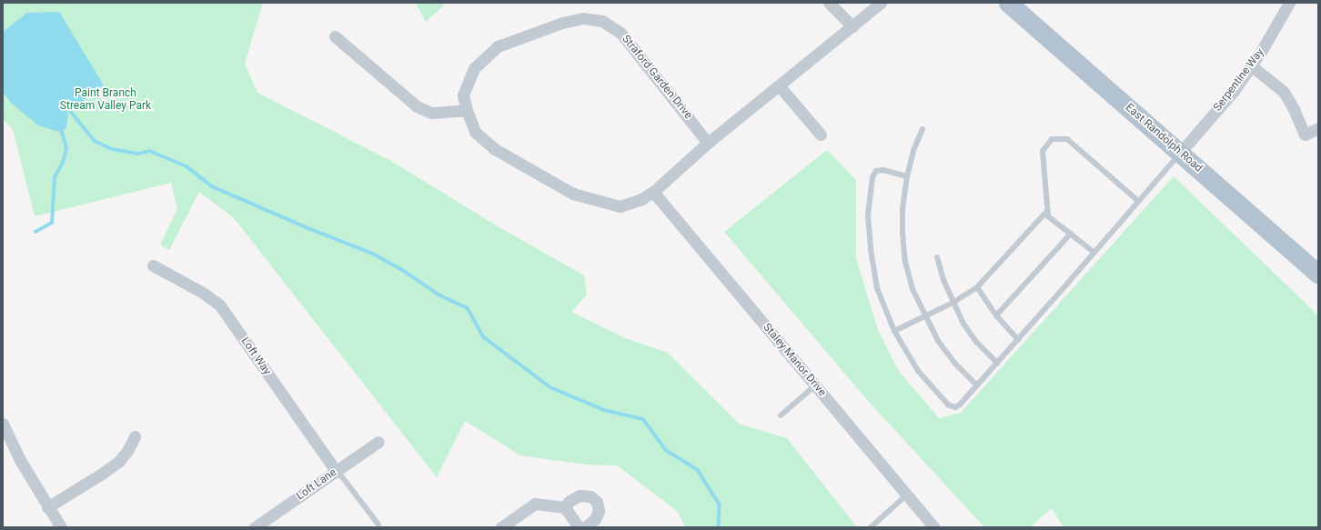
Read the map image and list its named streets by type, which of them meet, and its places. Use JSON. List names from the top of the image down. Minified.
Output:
{"streets":{"main road":["East Randolph Road"],"street":["Straford Garden Drive","Serpentine Way","Loft Way","Staley Manor Drive","Loft Lane"]},"crossings":[["Straford Garden Drive","Staley Manor Drive"],["Serpentine Way","East Randolph Road"],["Loft Way","Loft Lane"]],"parks":["Paint Branch Stream Valley Park"]}
